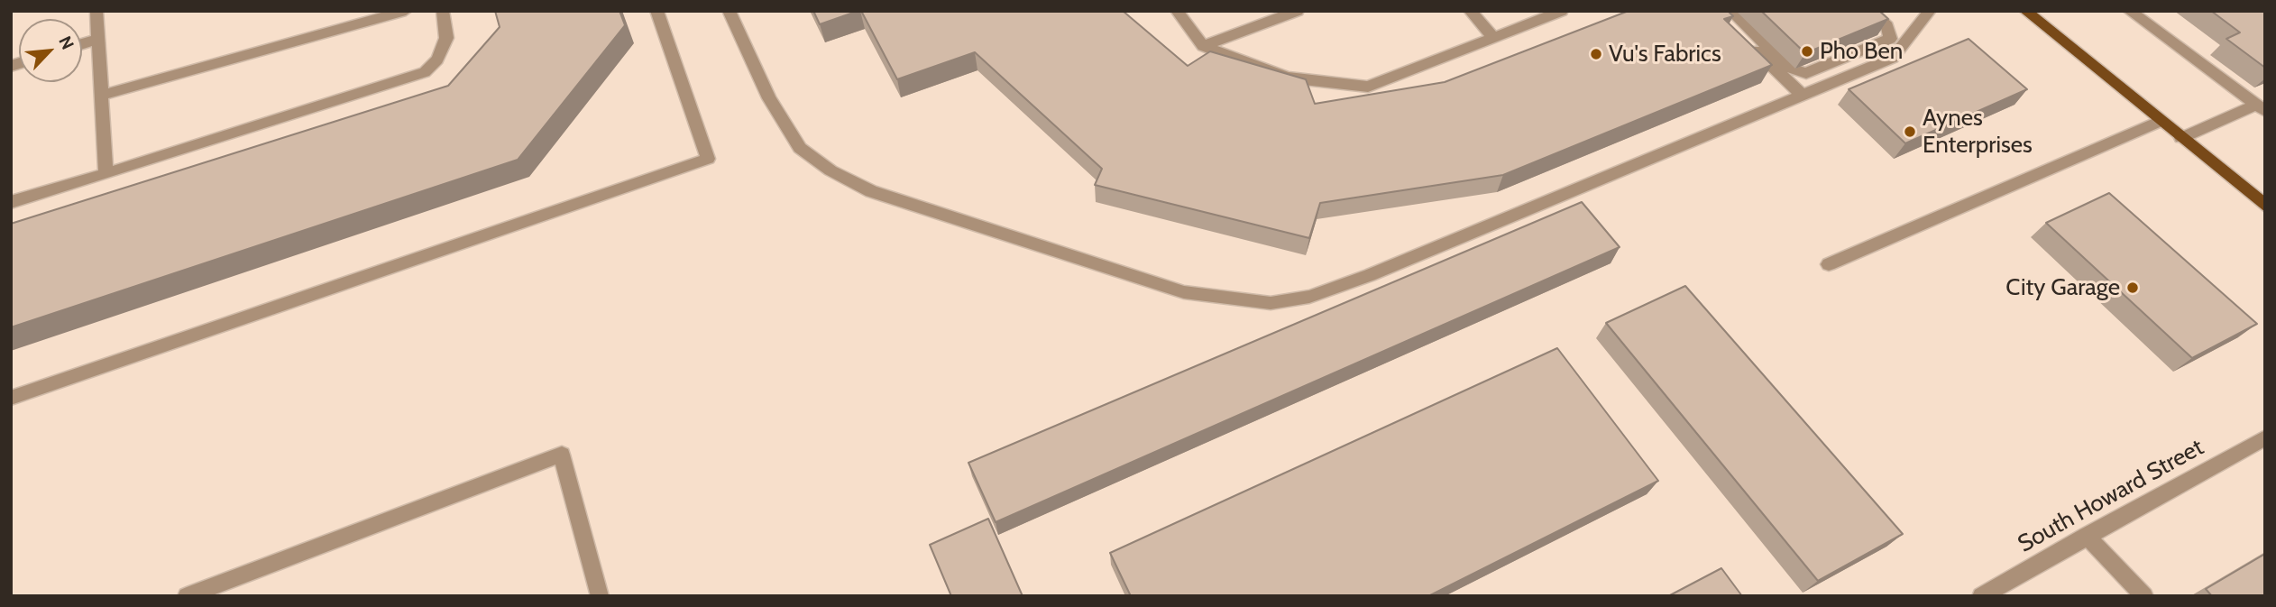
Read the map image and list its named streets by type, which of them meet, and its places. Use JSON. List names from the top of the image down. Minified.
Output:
{"streets":{"street":["South Howard Street"]},"places":["Pho Ben","Vu's Fabrics","Aynes Enterprises","City Garage"],"north":"top right"}
